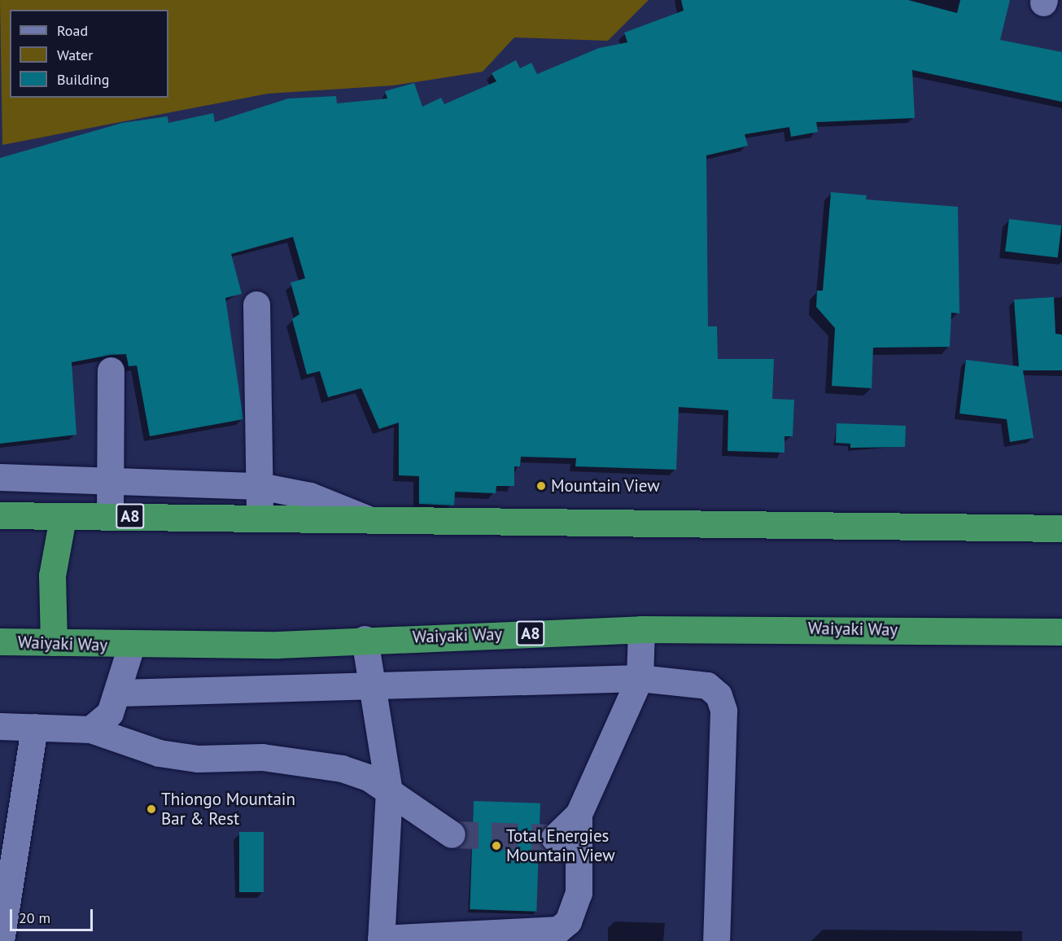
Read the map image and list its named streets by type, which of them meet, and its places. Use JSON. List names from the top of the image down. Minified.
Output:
{"streets":{"highway":["A8","Waiyaki Way"]},"places":["Mountain View","Thiongo Mountain Bar & Rest","Total Energies Mountain View"],"legend":["Road","Water","Building"],"scale_bar":"20 m"}
